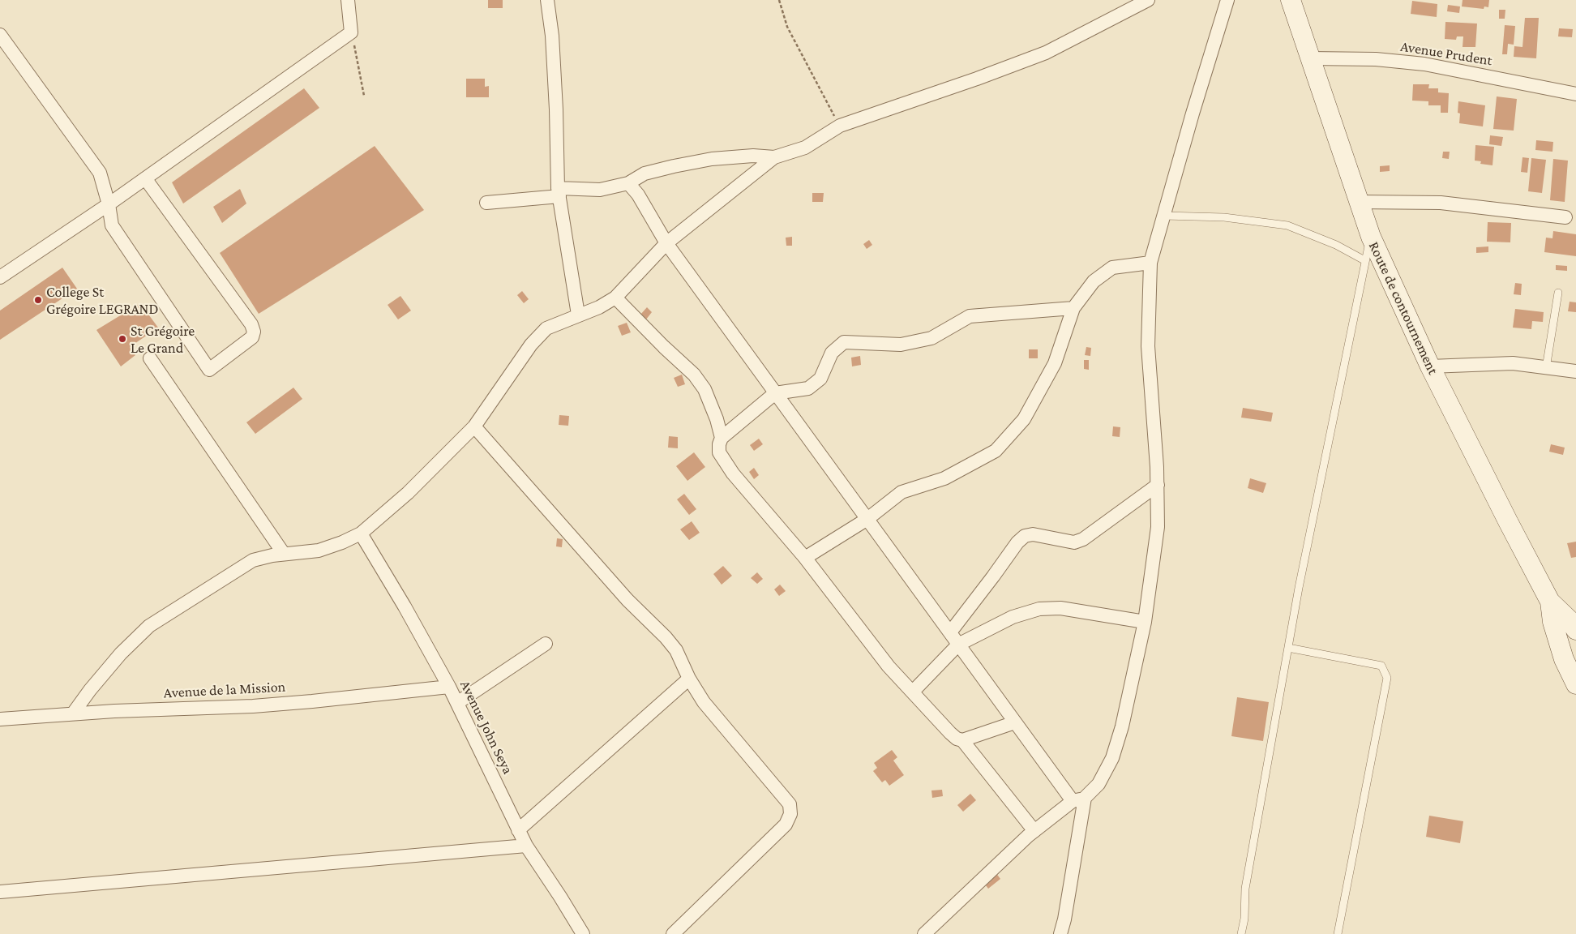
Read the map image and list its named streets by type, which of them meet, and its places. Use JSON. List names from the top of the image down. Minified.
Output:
{"streets":{"street":["Avenue Prudent","Route de contournement","Avenue de la Mission","Avenue John Seya"]},"crossings":[["Avenue Prudent","Route de contournement"],["Avenue de la Mission","Avenue John Seya"]],"places":["College St Grégoire LEGRAND","St Grégoire Le Grand"]}
